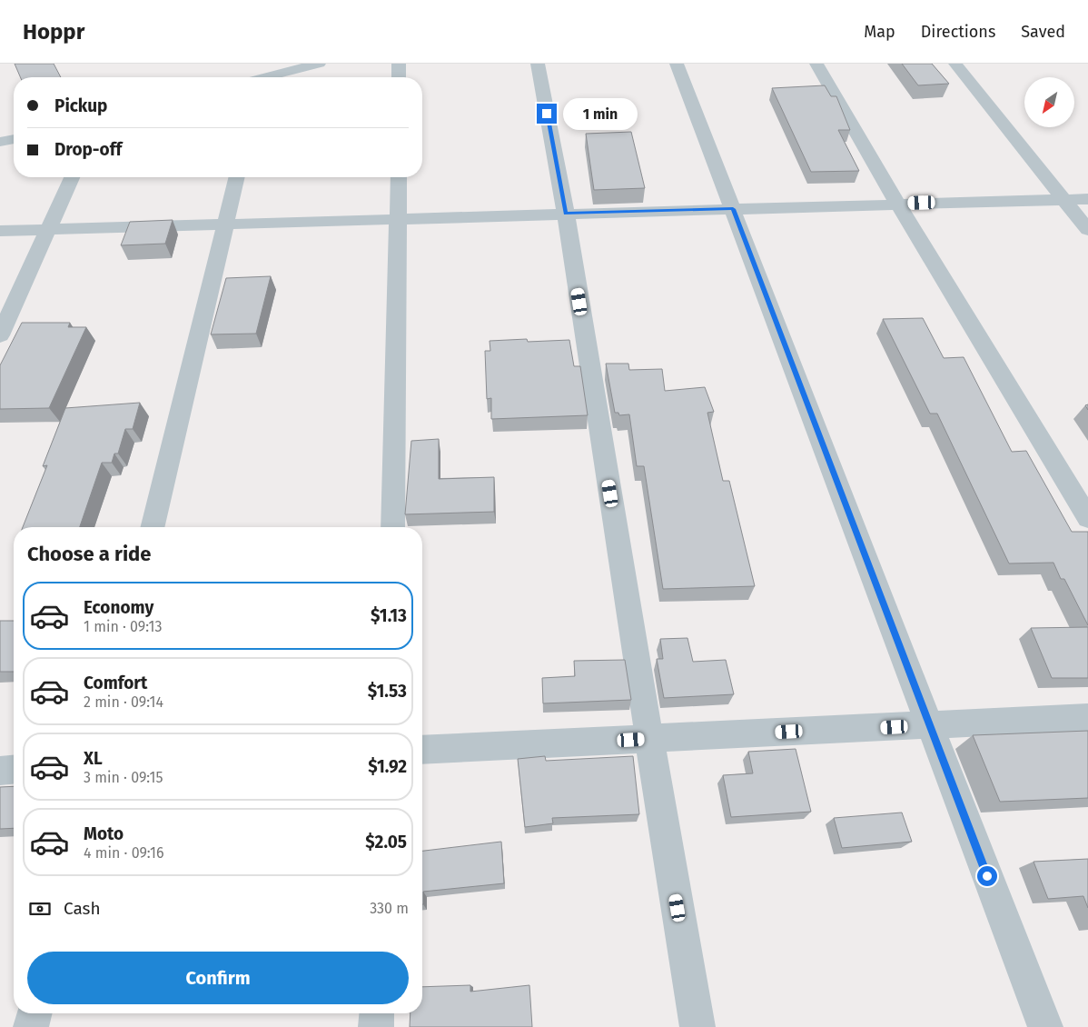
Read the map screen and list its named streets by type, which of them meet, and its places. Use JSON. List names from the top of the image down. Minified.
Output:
{"north":"bottom left","page":{"header":"Hoppr","nav":["Map","Directions","Saved"],"banner":["Pickup","Drop-off"],"bubble":"1 min","heading":"Choose a ride","list":[{"name":"Economy","note":"1 min · 09:13","value":"$1.13"},{"name":"Comfort","note":"2 min · 09:14","value":"$1.53"},{"name":"XL","note":"3 min · 09:15","value":"$1.92"},{"name":"Moto","note":"4 min · 09:16","value":"$2.05"}],"pay":["Cash","330 m"],"buttons":"Confirm"}}
